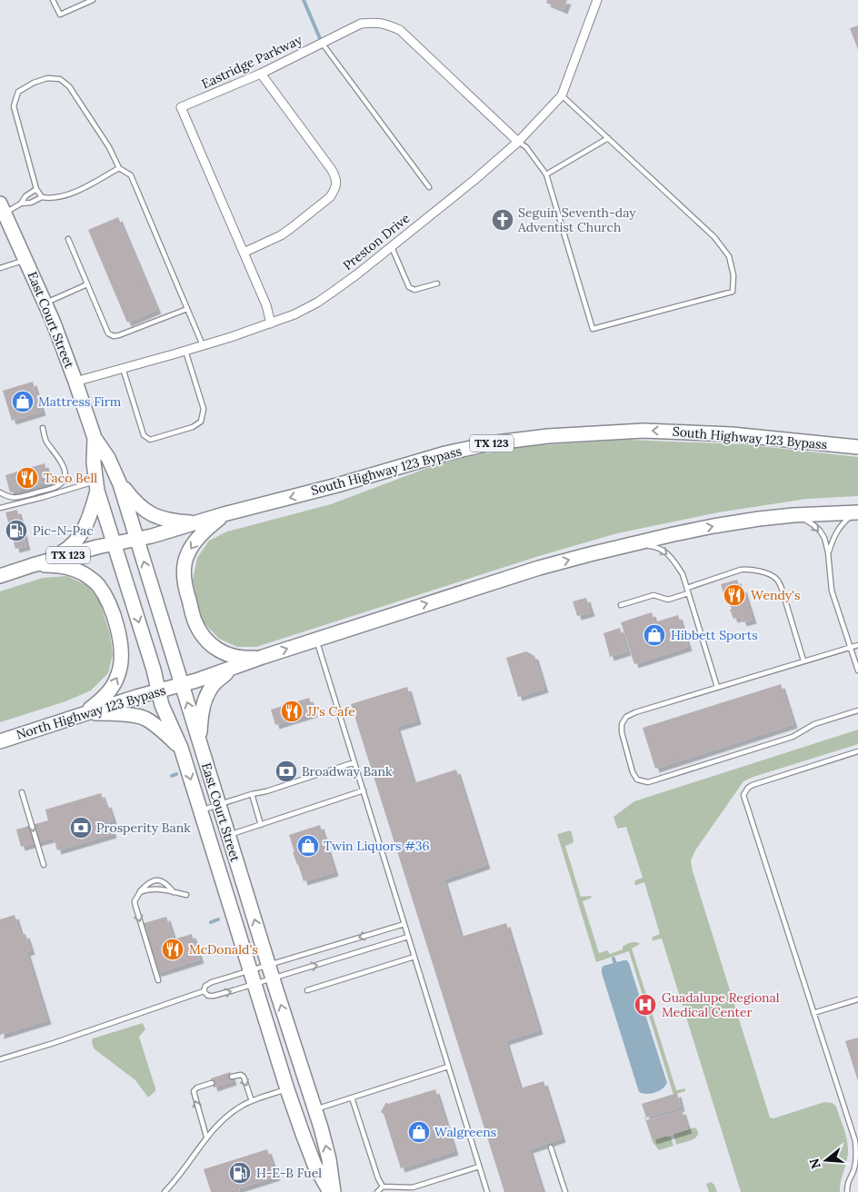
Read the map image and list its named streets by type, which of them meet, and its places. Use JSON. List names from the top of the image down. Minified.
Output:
{"streets":{"main road":["East Court Street","South Highway 123 Bypass","TX 123","North Highway 123 Bypass"],"street":["Eastridge Parkway","Preston Drive"]},"crossings":[["Eastridge Parkway","Preston Drive"],["Preston Drive","East Court Street"],["East Court Street","South Highway 123 Bypass"],["East Court Street","TX 123"],["East Court Street","North Highway 123 Bypass"],["South Highway 123 Bypass","TX 123"]],"places":{"church":["Seguin Seventh-day Adventist Church"],"shop":["Mattress Firm","Hibbett Sports","Twin Liquors #36","Walgreens"],"restaurant":["Taco Bell","Wendy's","JJ's Cafe","McDonald's"],"fuel station":["Pic-N-Pac","H-E-B Fuel"],"bank":["Broadway Bank","Prosperity Bank"],"hospital":["Guadalupe Regional Medical Center"]},"north":"left"}
